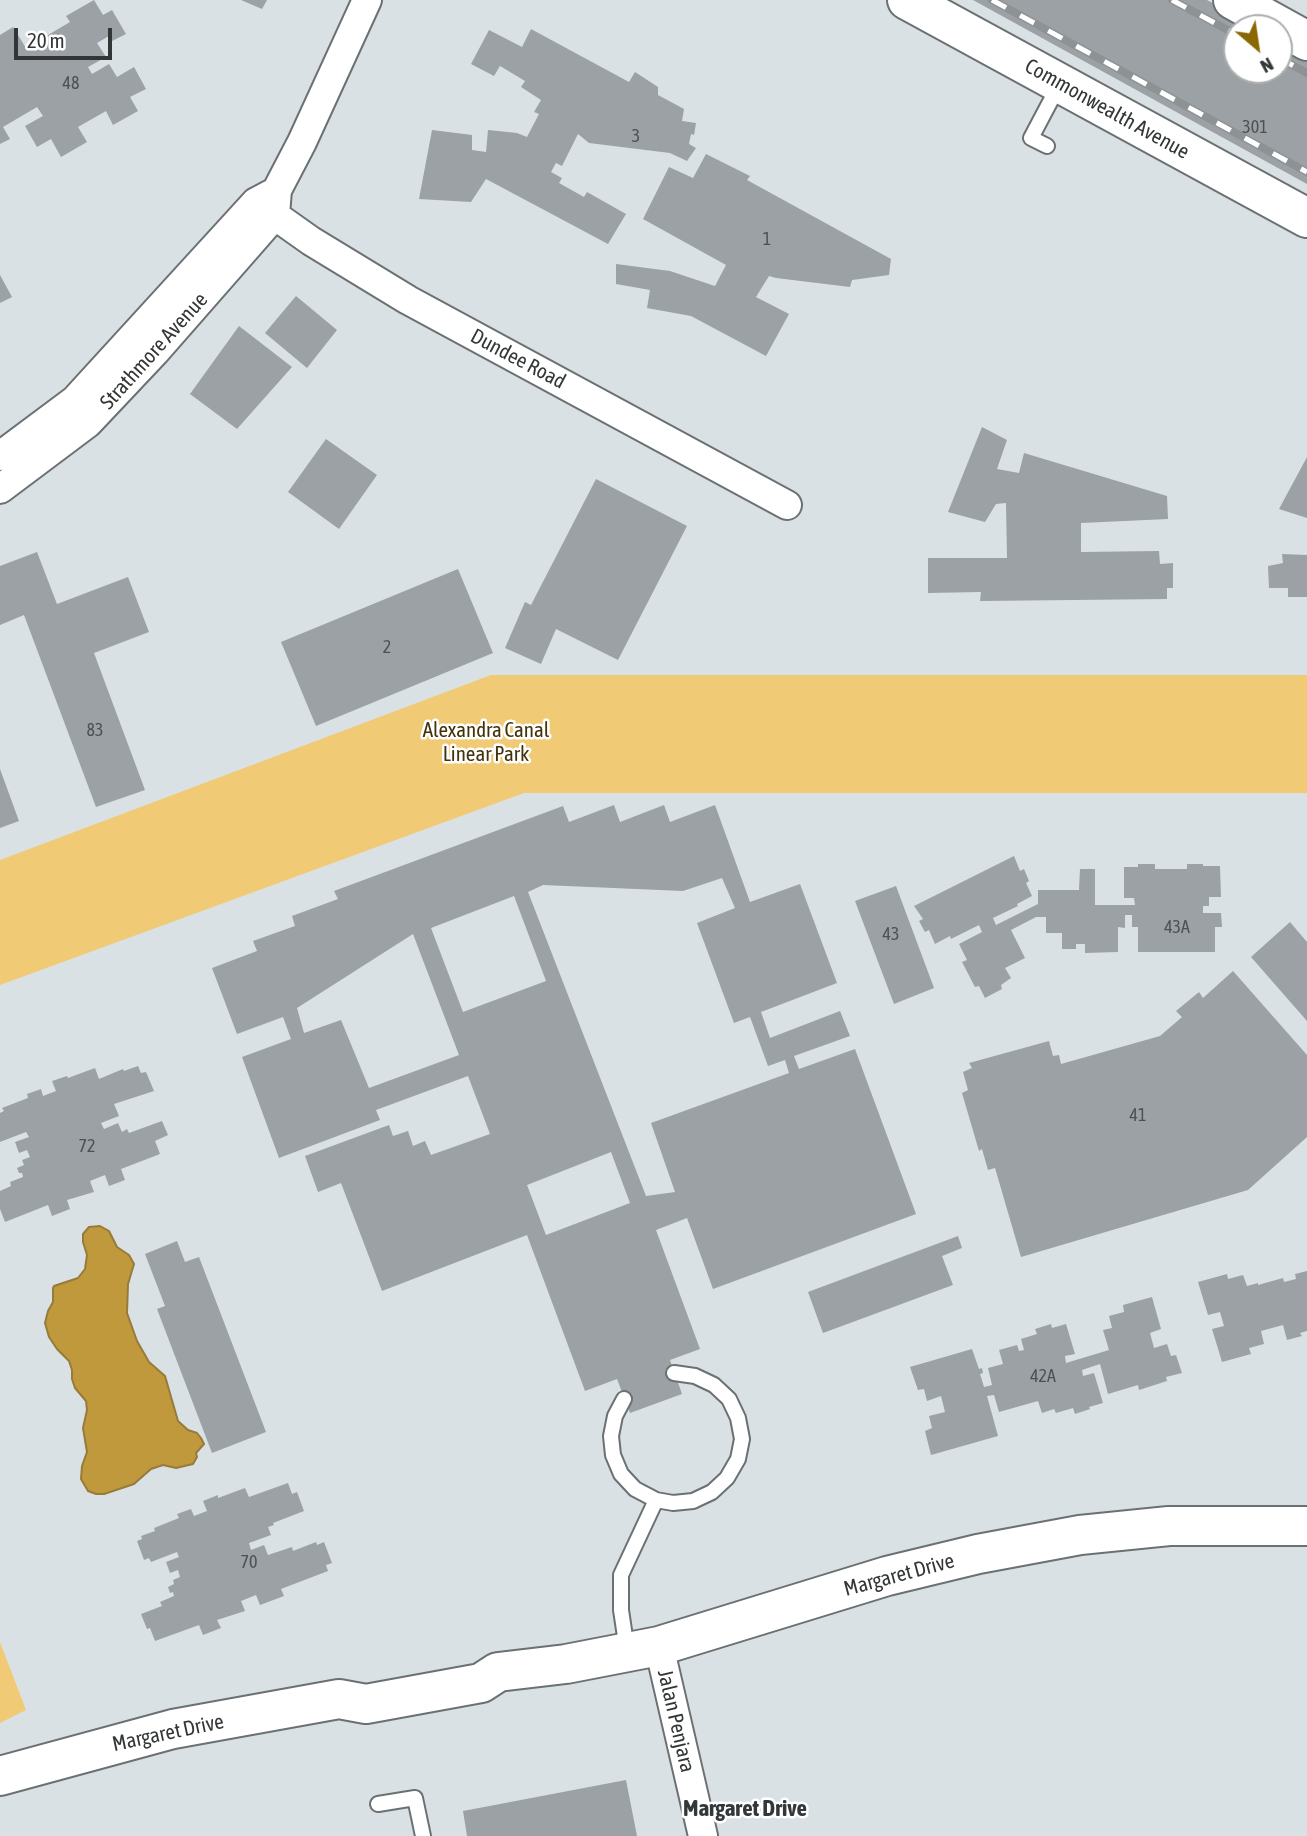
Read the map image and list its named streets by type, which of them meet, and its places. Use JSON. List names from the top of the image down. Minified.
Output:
{"streets":{"street":["Commonwealth Avenue","Strathmore Avenue","Dundee Road","Margaret Drive","Jalan Penjara"]},"crossings":[["Strathmore Avenue","Dundee Road"],["Margaret Drive","Jalan Penjara"]],"districts":["Margaret Drive"],"parks":["Alexandra Canal Linear Park"],"house_numbers":["48","301","3","1","2","83","43A","43","41","72","42A","70"],"scale_bar":"20 m","north":"bottom right"}
